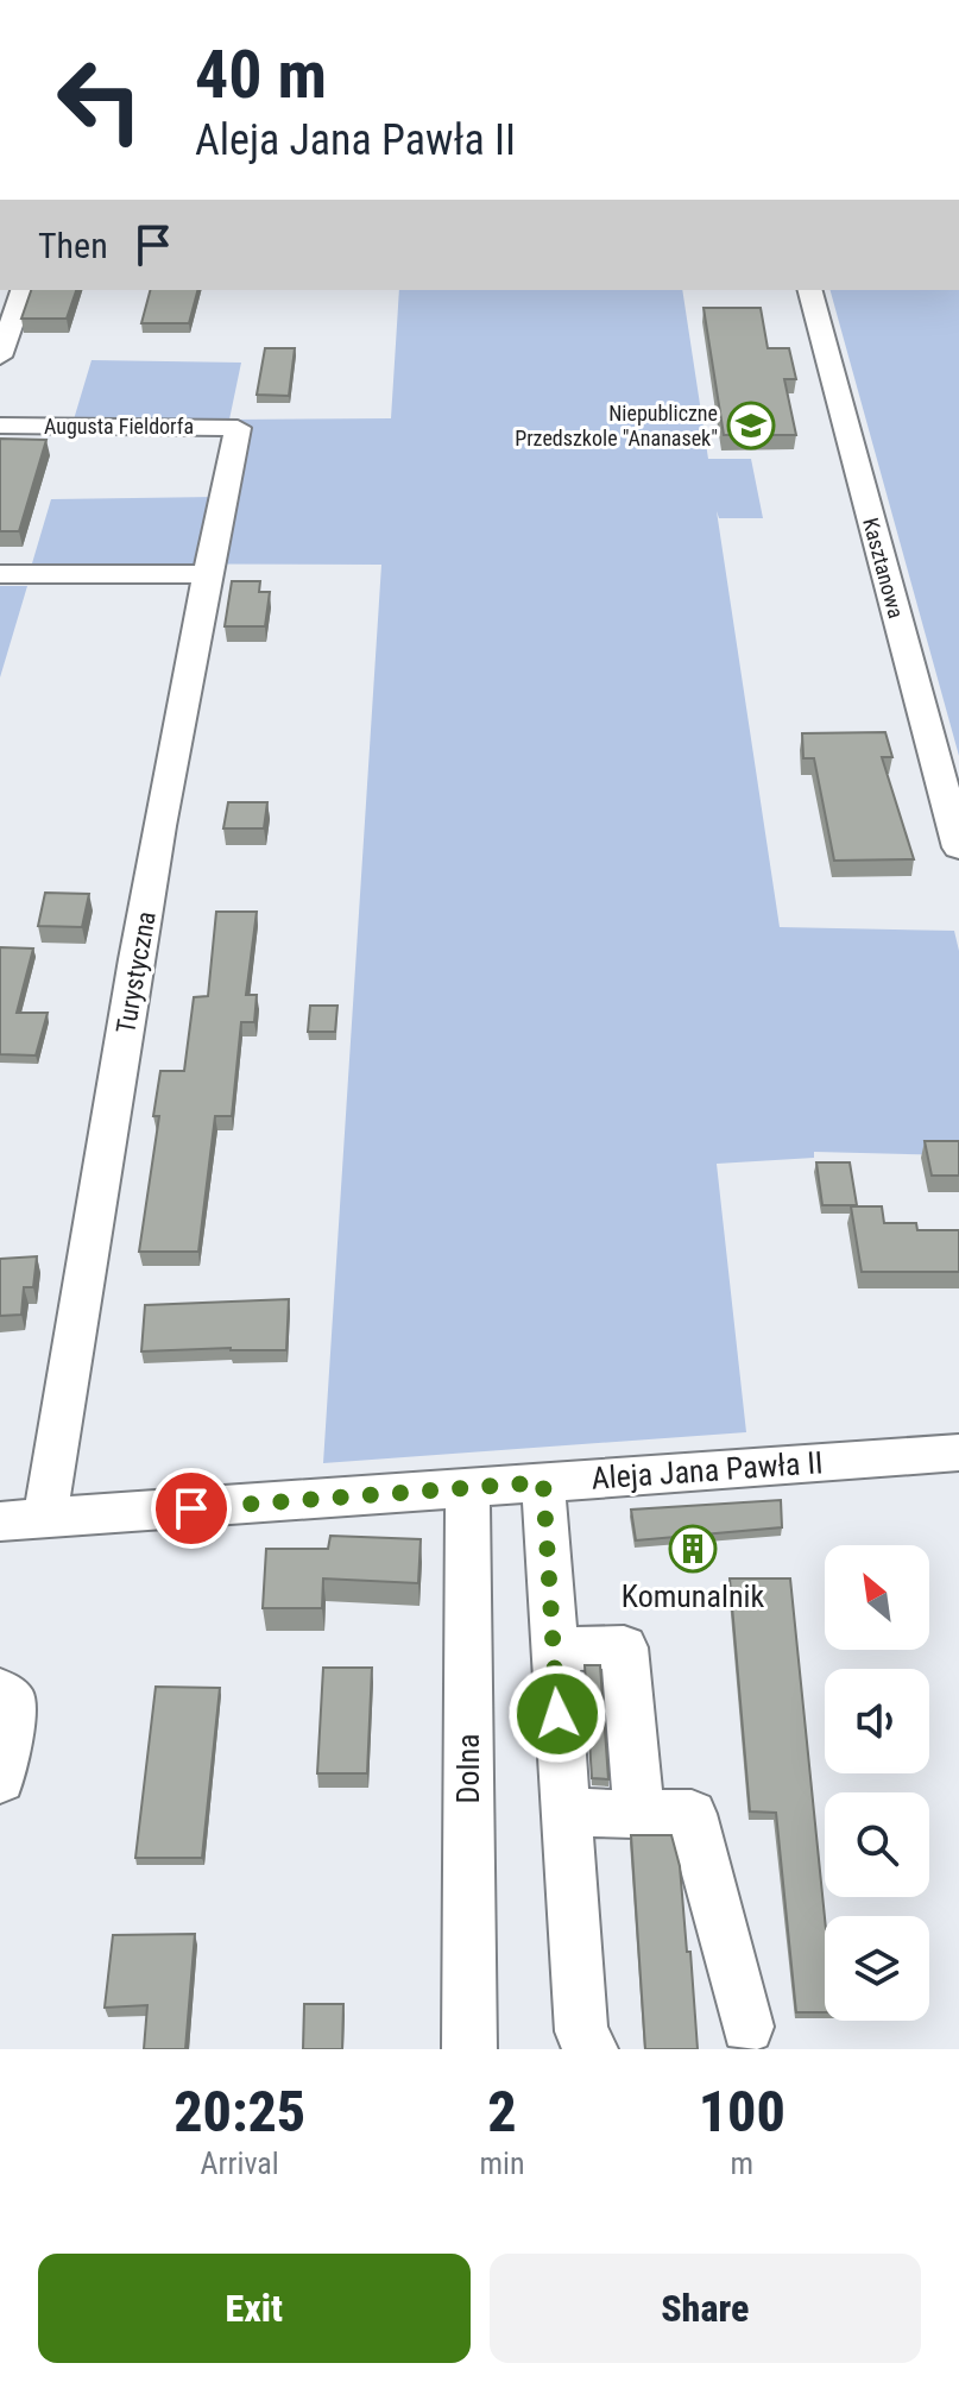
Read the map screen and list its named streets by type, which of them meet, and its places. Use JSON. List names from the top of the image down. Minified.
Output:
{"streets":{"street":["Augusta Fieldorfa","Kasztanowa","Turystyczna","Aleja Jana Pawła II","Dolna"]},"crossings":[["Augusta Fieldorfa","Turystyczna"],["Turystyczna","Aleja Jana Pawła II"],["Aleja Jana Pawła II","Dolna"]],"places":{"school or university":["Niepubliczne Przedszkole \"Ananasek\""],"building":["Komunalnik"]},"north":"top left","page":{"turn":["40 m","Aleja Jana Pawła II"],"then":"Then","eta":["20:25","Arrival","2","min","100","m"],"buttons":["Exit","Share"]}}
